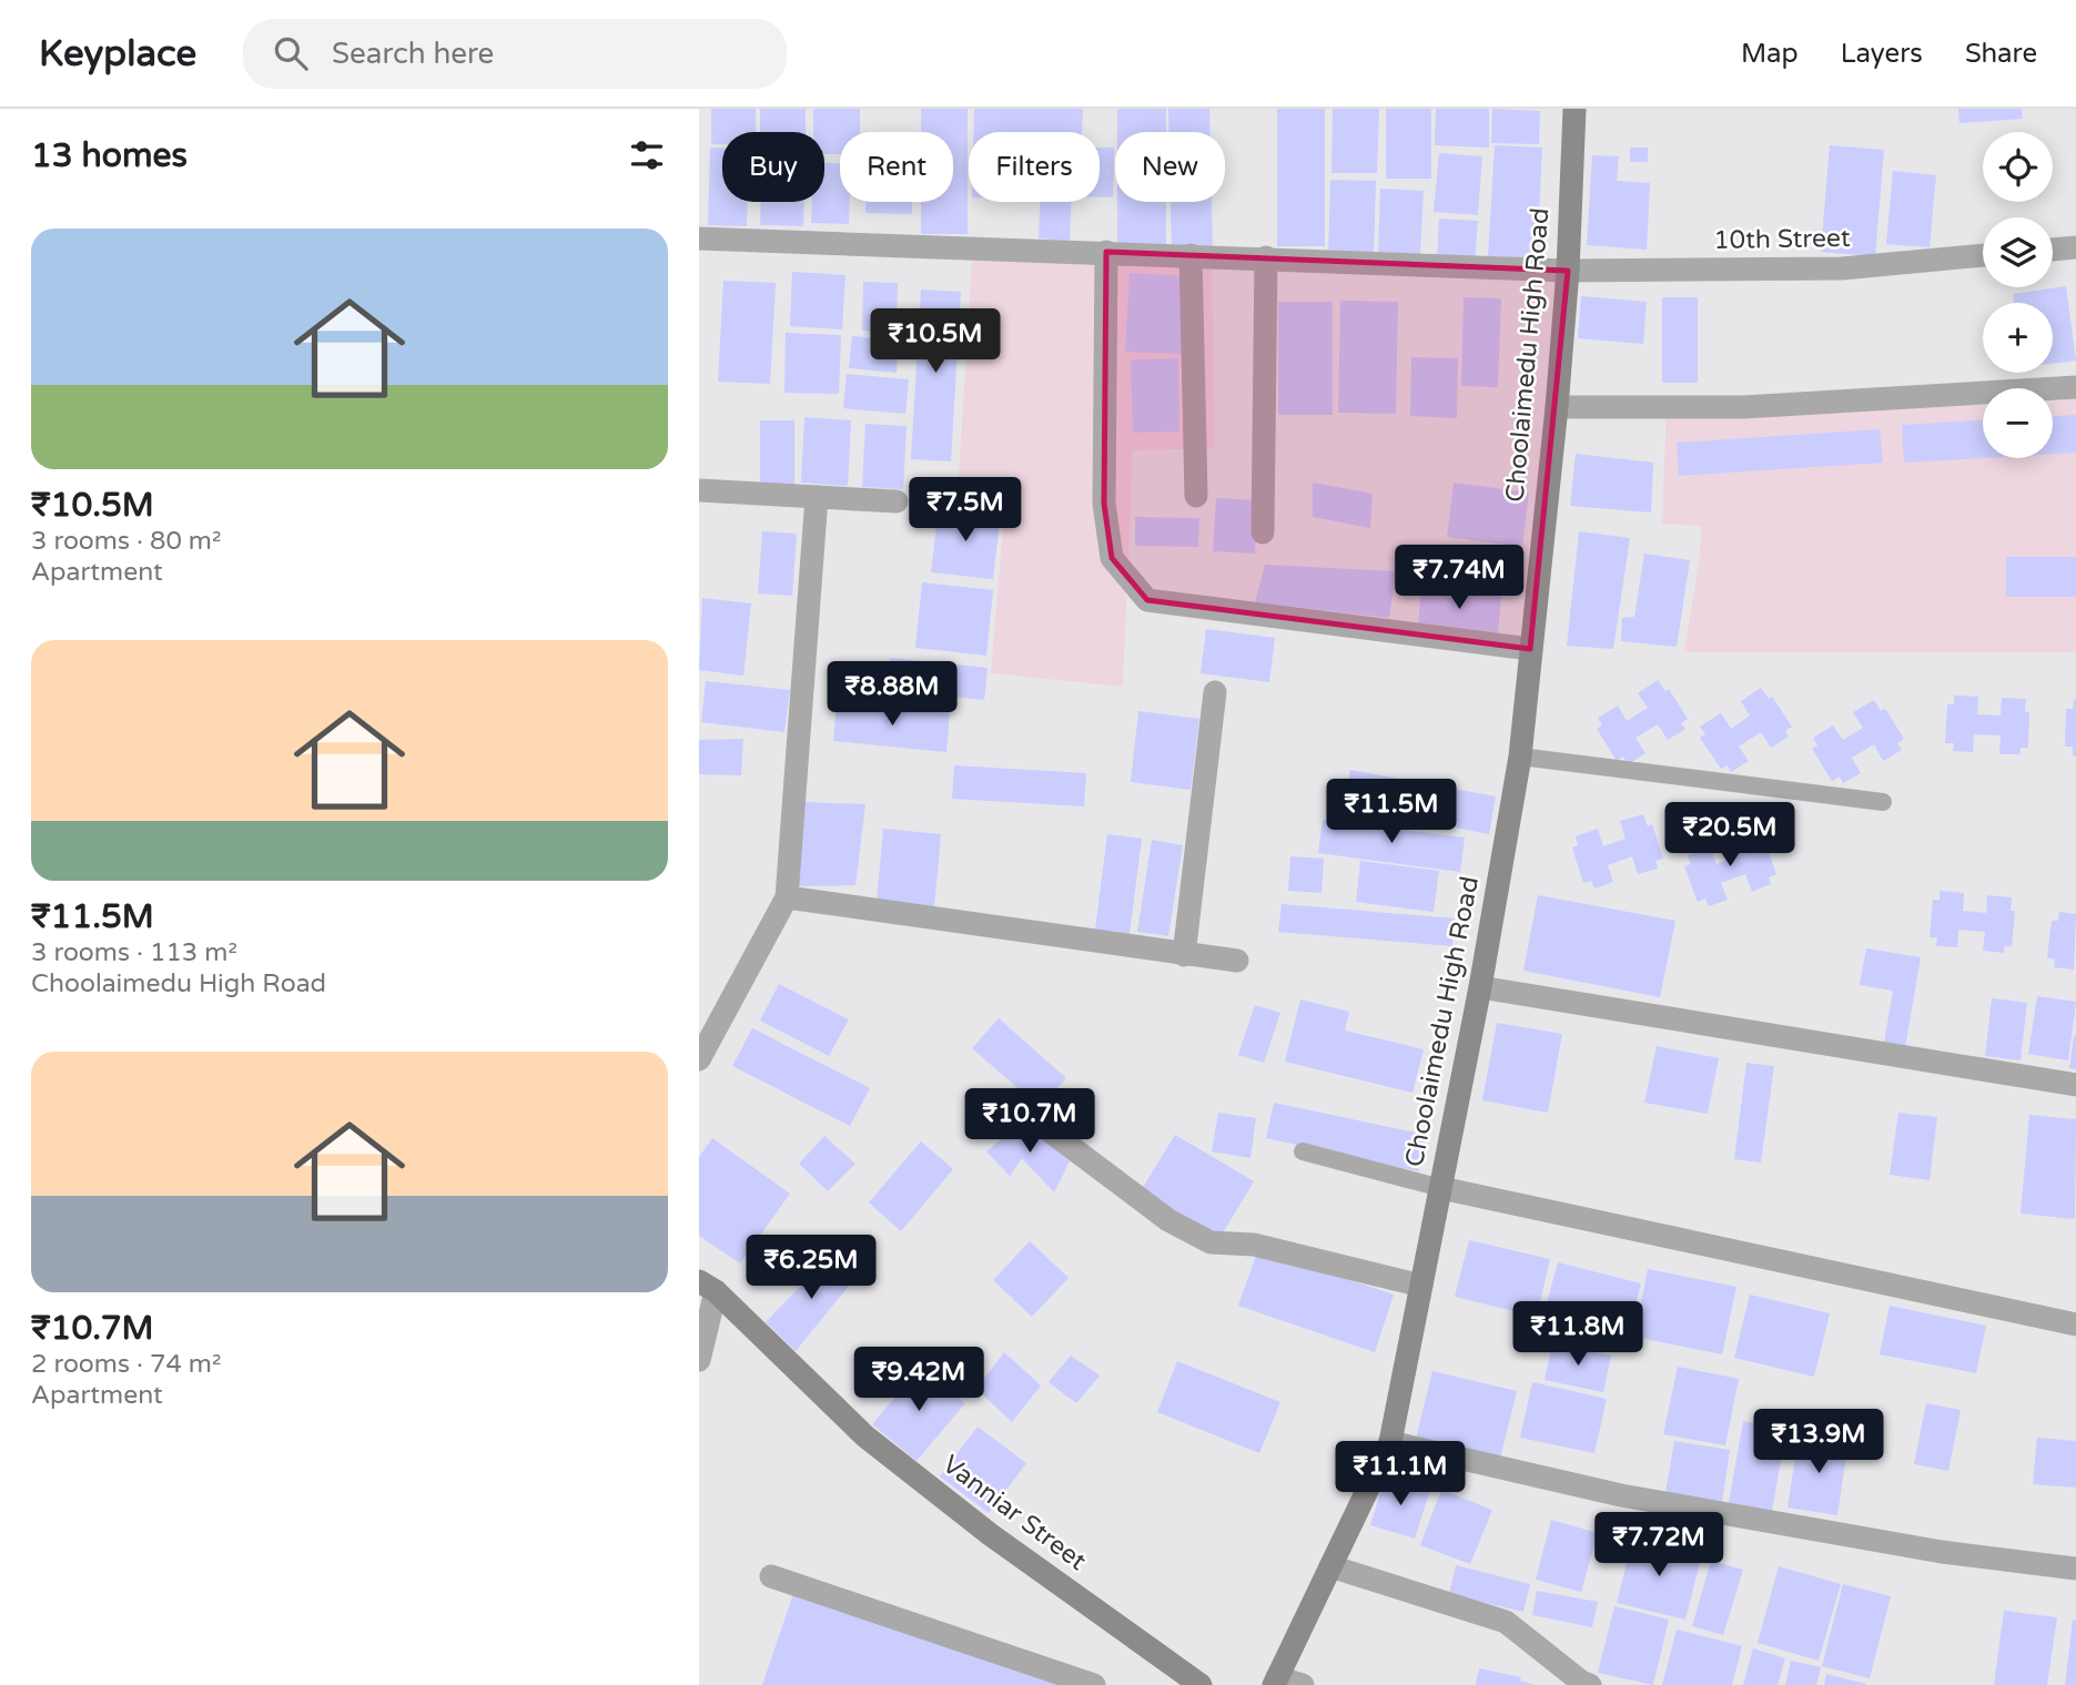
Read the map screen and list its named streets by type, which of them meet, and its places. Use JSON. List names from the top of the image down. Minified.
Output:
{"streets":{"street":["10th Street","Choolaimedu High Road","Vanniar Street"]},"crossings":[["10th Street","Choolaimedu High Road"]],"page":{"header":"Keyplace","search":"Search here","nav":["Map","Layers","Share"],"heading":"13 homes","map_buttons":["+","−"],"chip":["Buy","Rent","Filters","New"],"list":[{"name":"₹10.5M","note":"3 rooms · 80 m² · Apartment"},{"name":"₹11.5M","note":"3 rooms · 113 m² · Choolaimedu High Road"},{"name":"₹10.7M","note":"2 rooms · 74 m² · Apartment"}],"price":["₹10.5M","₹7.5M","₹7.74M","₹8.88M","₹11.5M","₹20.5M","₹10.7M","₹6.25M","₹11.8M","₹9.42M","₹13.9M","₹11.1M","₹7.72M"]}}
